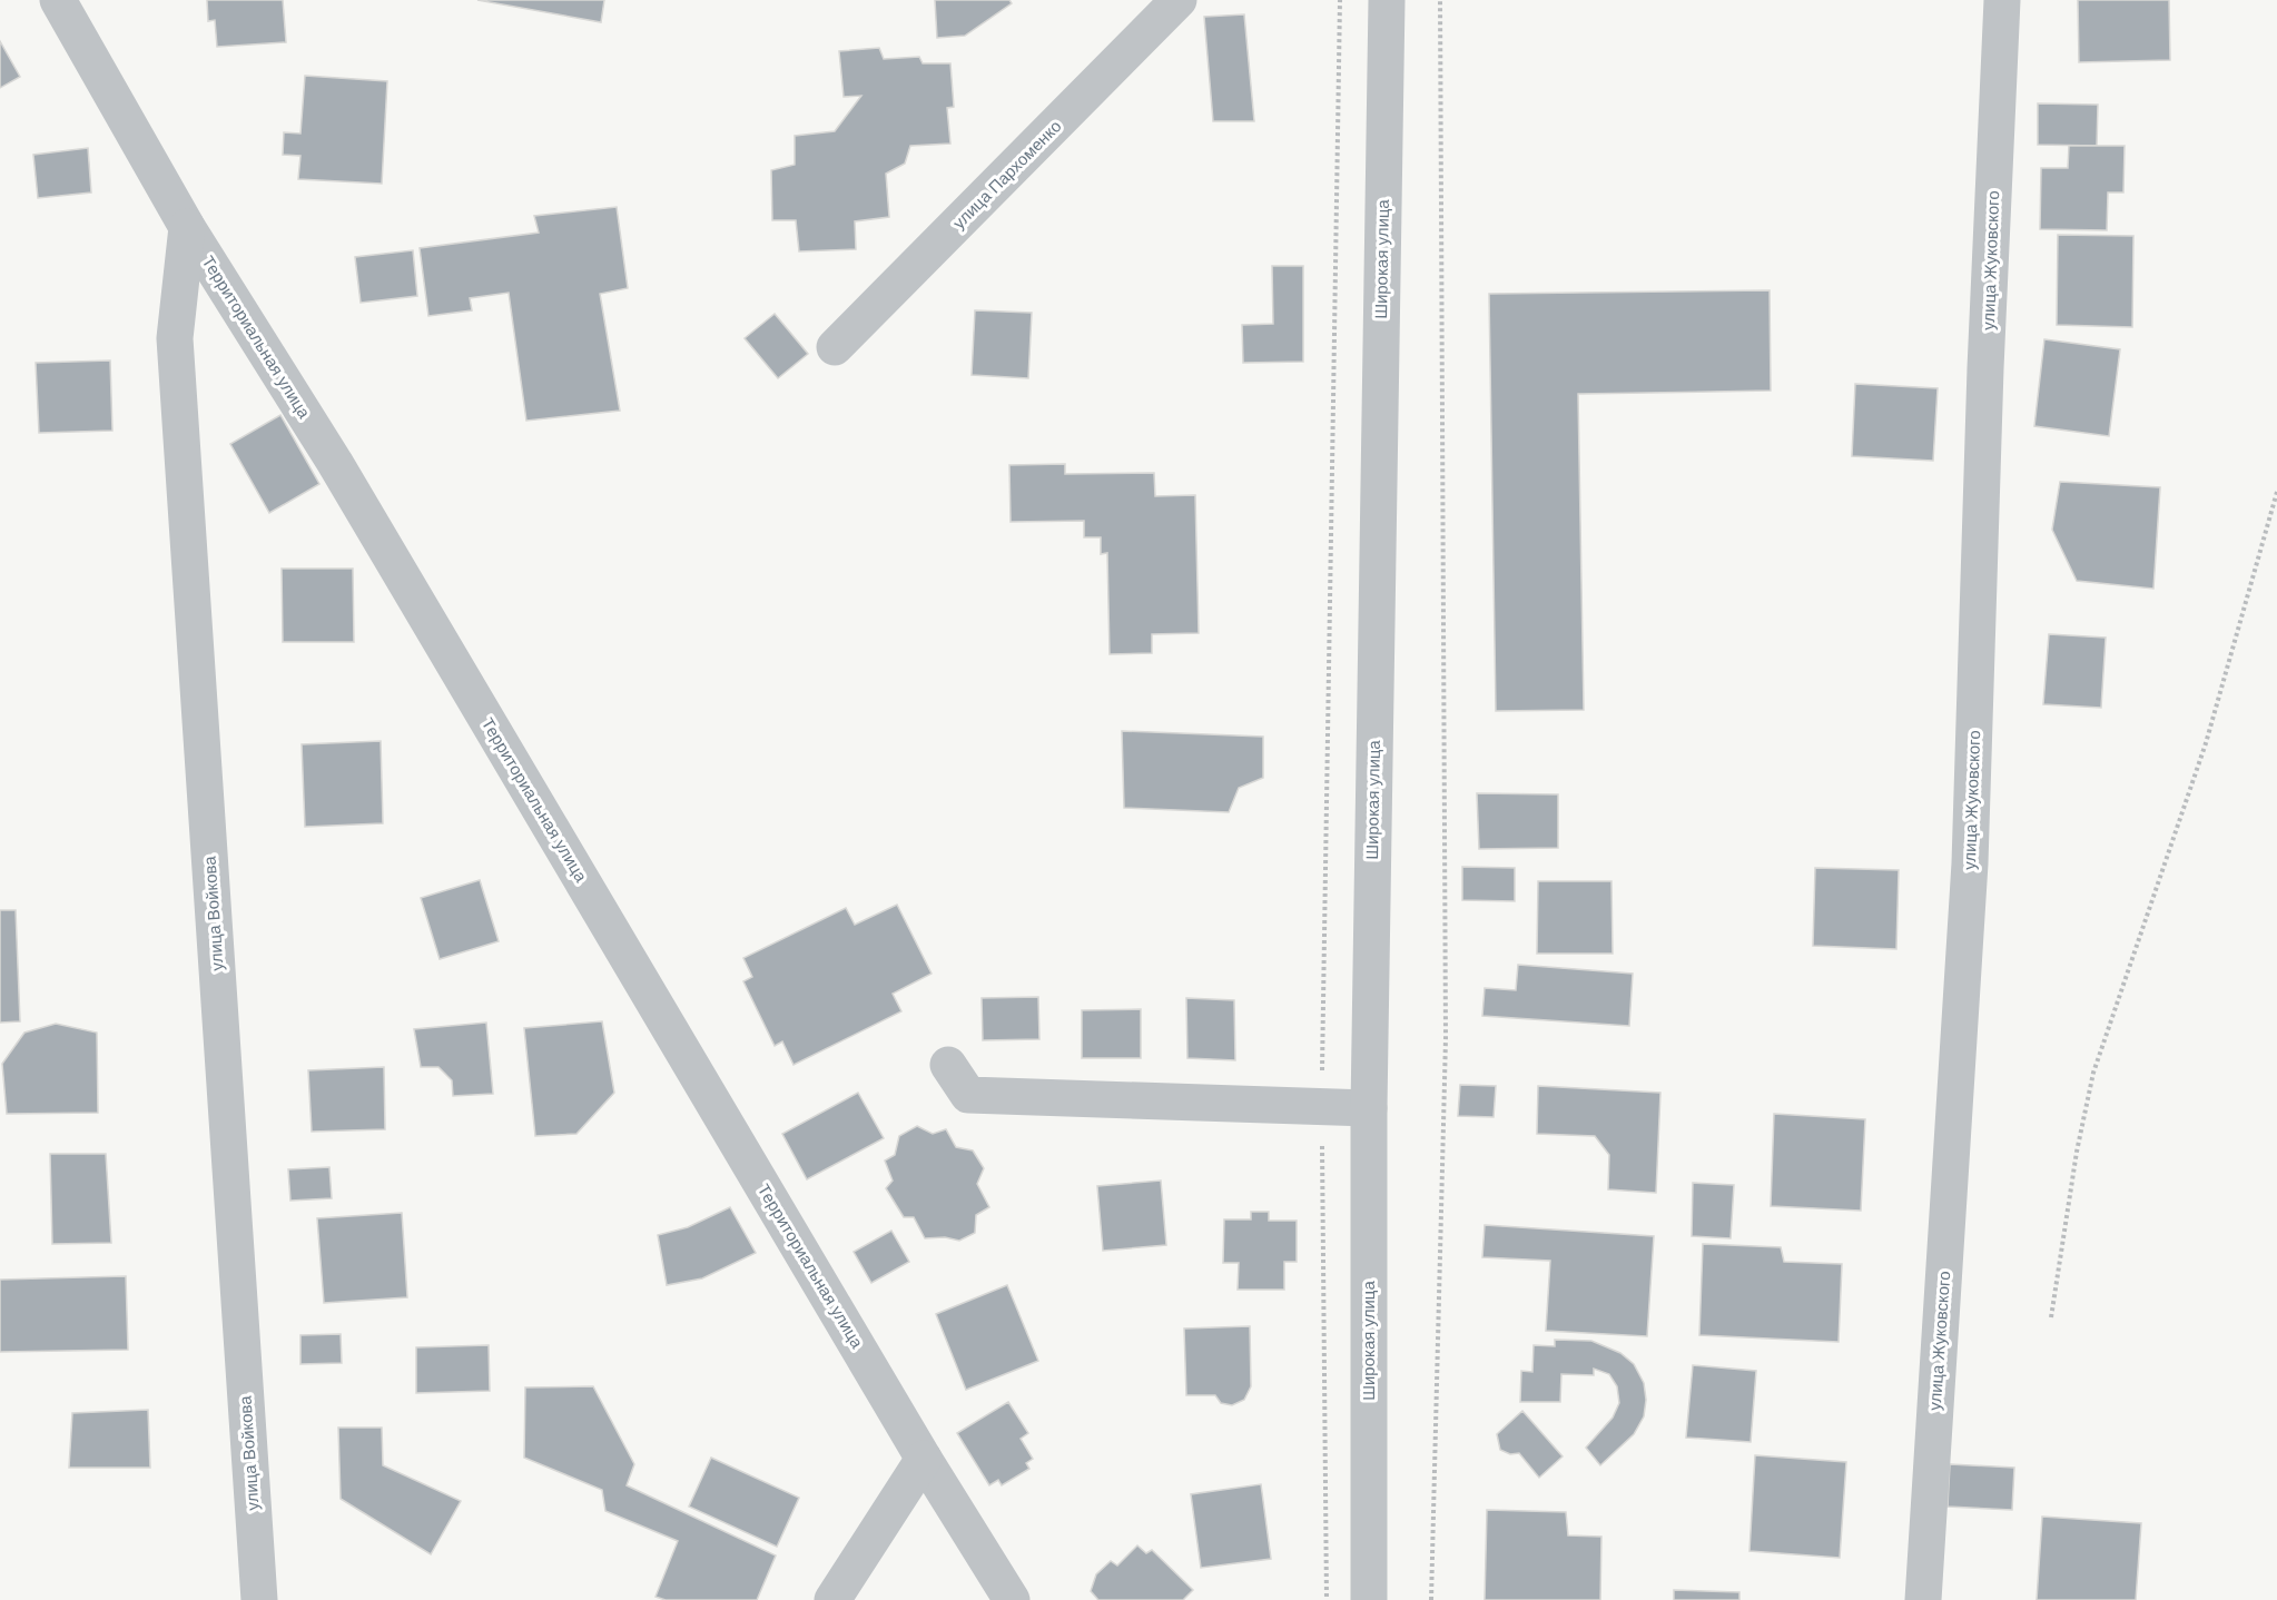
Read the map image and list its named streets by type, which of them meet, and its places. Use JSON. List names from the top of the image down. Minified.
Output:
{"streets":{"street":["улица Пархоменко","Широкая улица","улица Жуковского","Территориальная улица","улица Войкова"]},"crossings":[["Территориальная улица","улица Войкова"]]}
